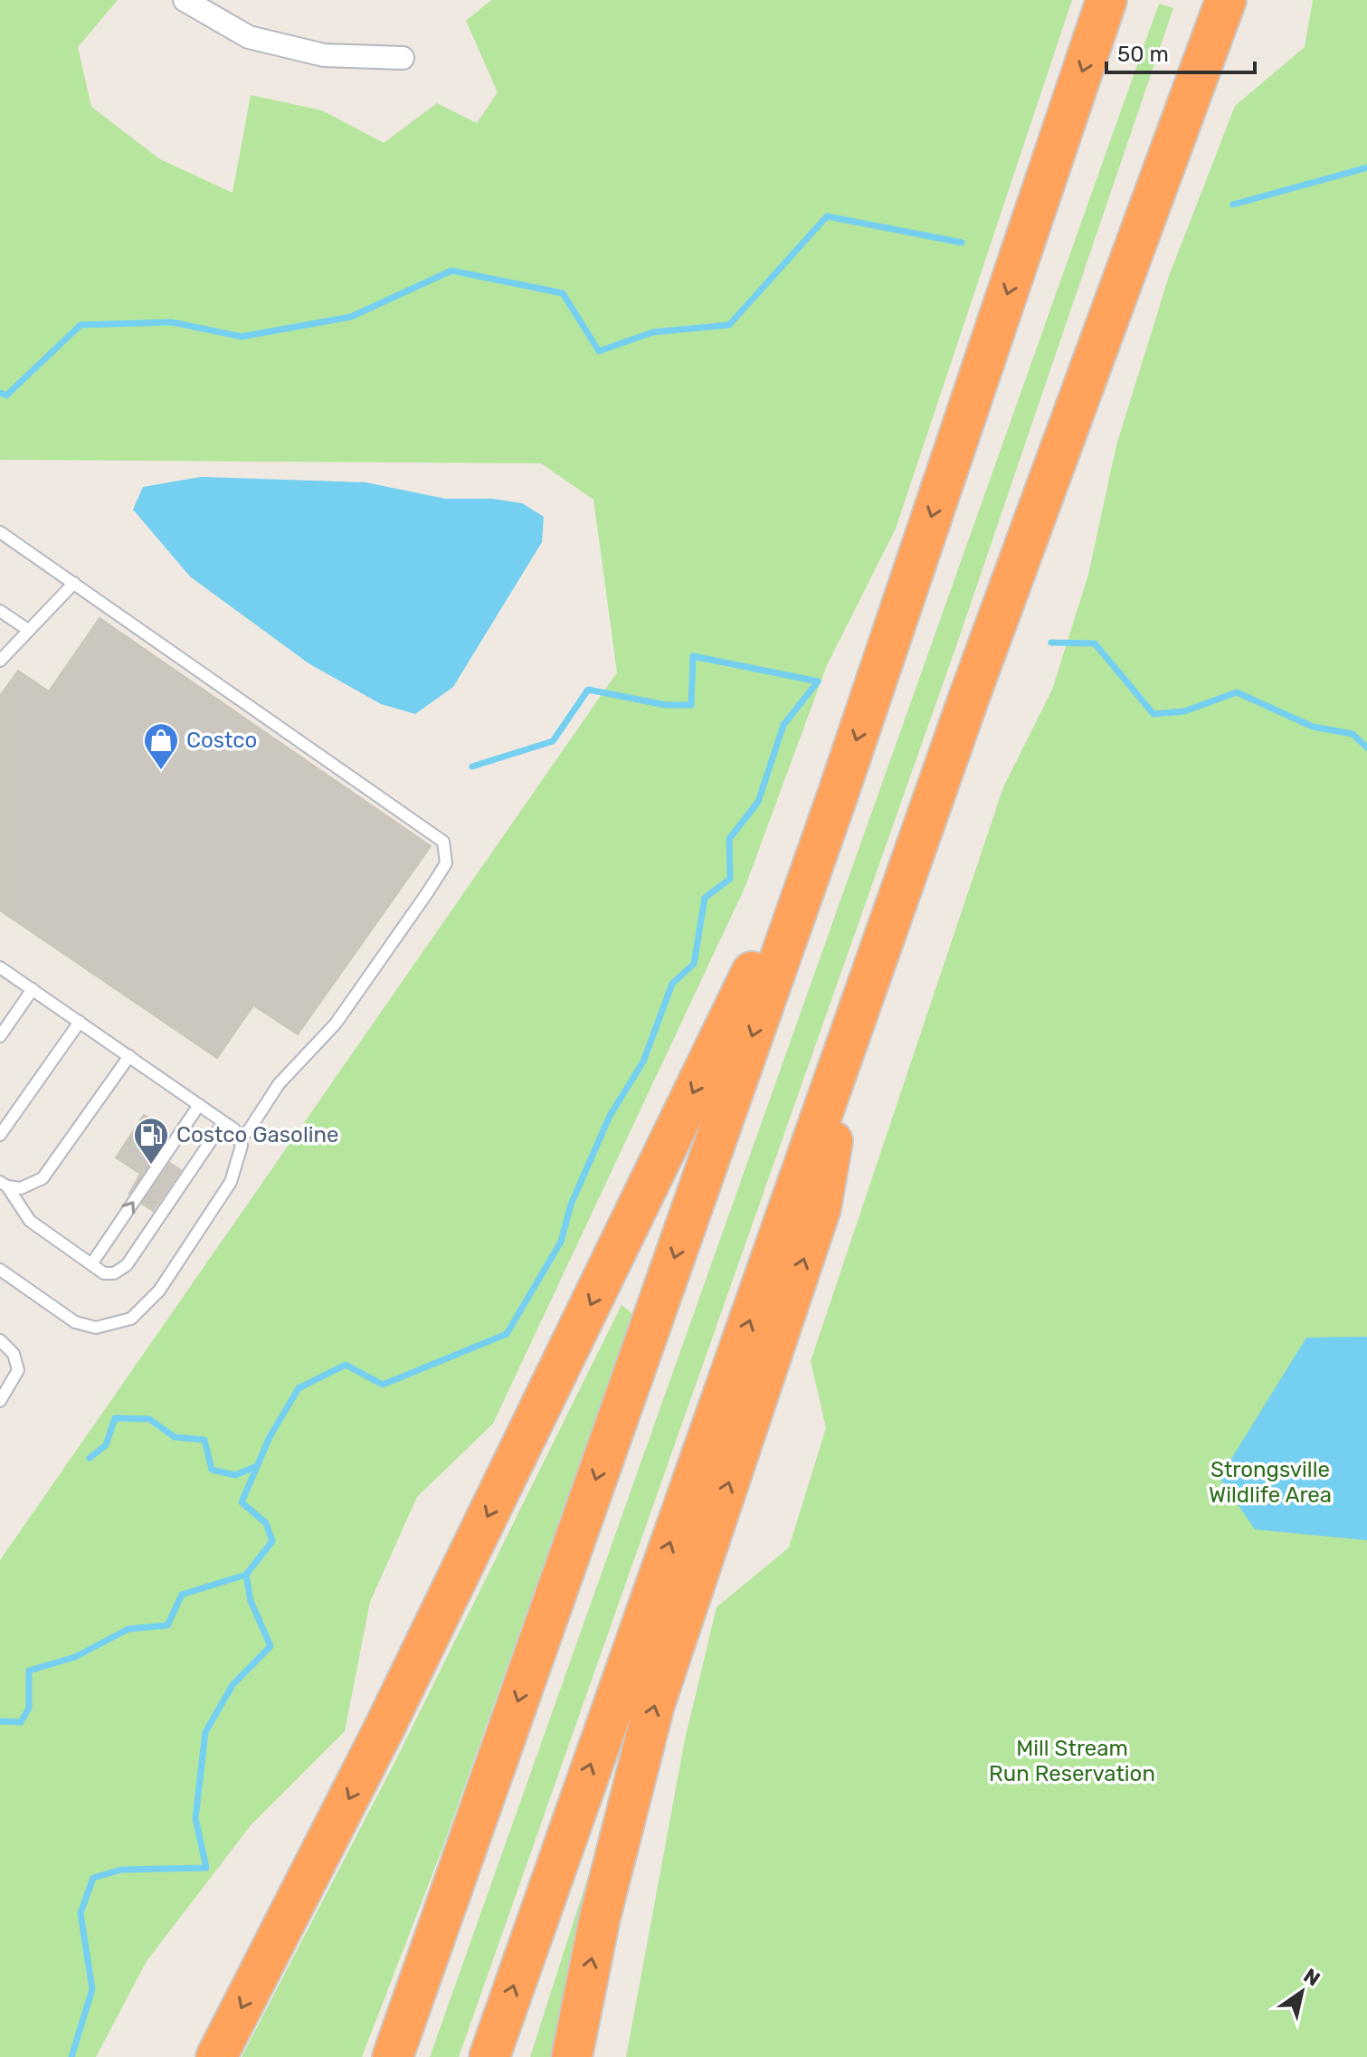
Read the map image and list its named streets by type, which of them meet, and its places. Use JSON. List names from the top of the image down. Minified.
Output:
{"parks":["Strongsville Wildlife Area","Mill Stream Run Reservation"],"places":{"shop":["Costco"],"fuel station":["Costco Gasoline"]},"scale_bar":"50 m","north":"top right"}
